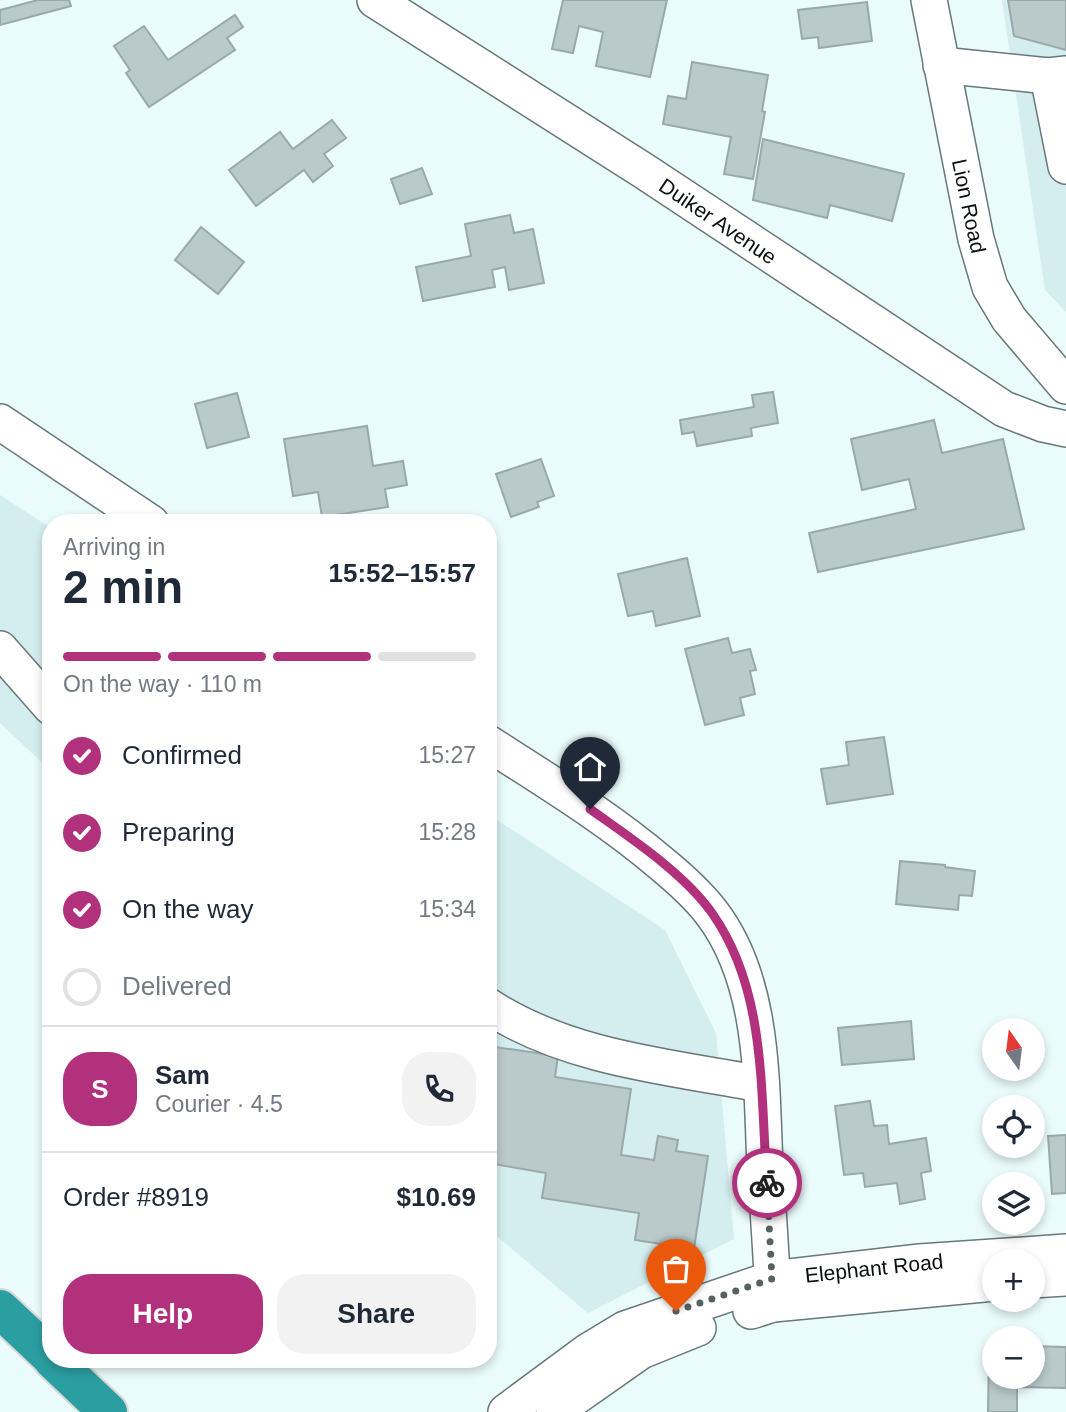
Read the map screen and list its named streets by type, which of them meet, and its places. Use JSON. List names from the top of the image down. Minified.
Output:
{"streets":{"street":["Lion Road","Duiker Avenue","Elephant Road"]},"north":"top","page":{"heading":["2 min","Arriving in","15:52–15:57"],"panel":["Sam","Courier · 4.5","Order #8919","$10.69"],"bar":"On the way · 110 m","list":[["Confirmed","15:27"],["Preparing","15:28"],["On the way","15:34"],"Delivered"],"map_buttons":["+","−"],"round":"S","buttons":["Help","Share"]}}
